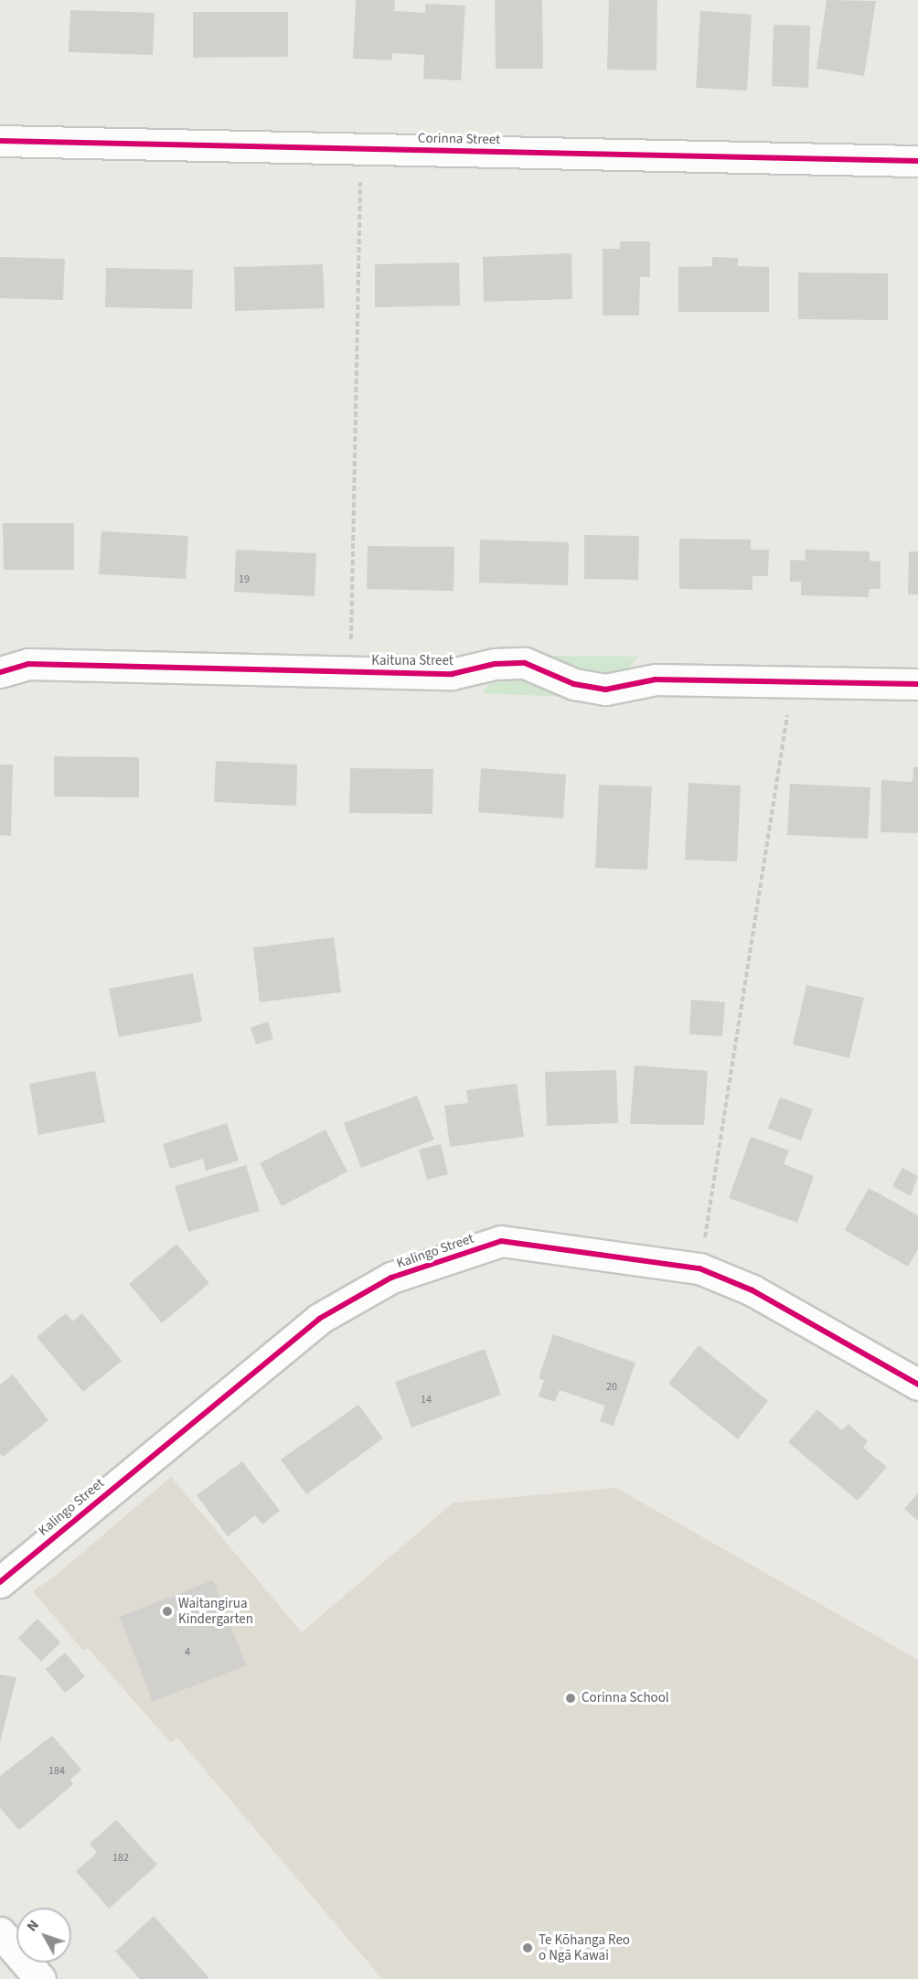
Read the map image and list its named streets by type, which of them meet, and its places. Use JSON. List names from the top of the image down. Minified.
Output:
{"streets":{"street":["Corinna Street","Kaituna Street","Kalingo Street"]},"places":["Waitangirua Kindergarten","Corinna School","Te Kōhanga Reo o Ngā Kawai"],"house_numbers":["19","20","14","4","184","182"],"north":"top left"}
